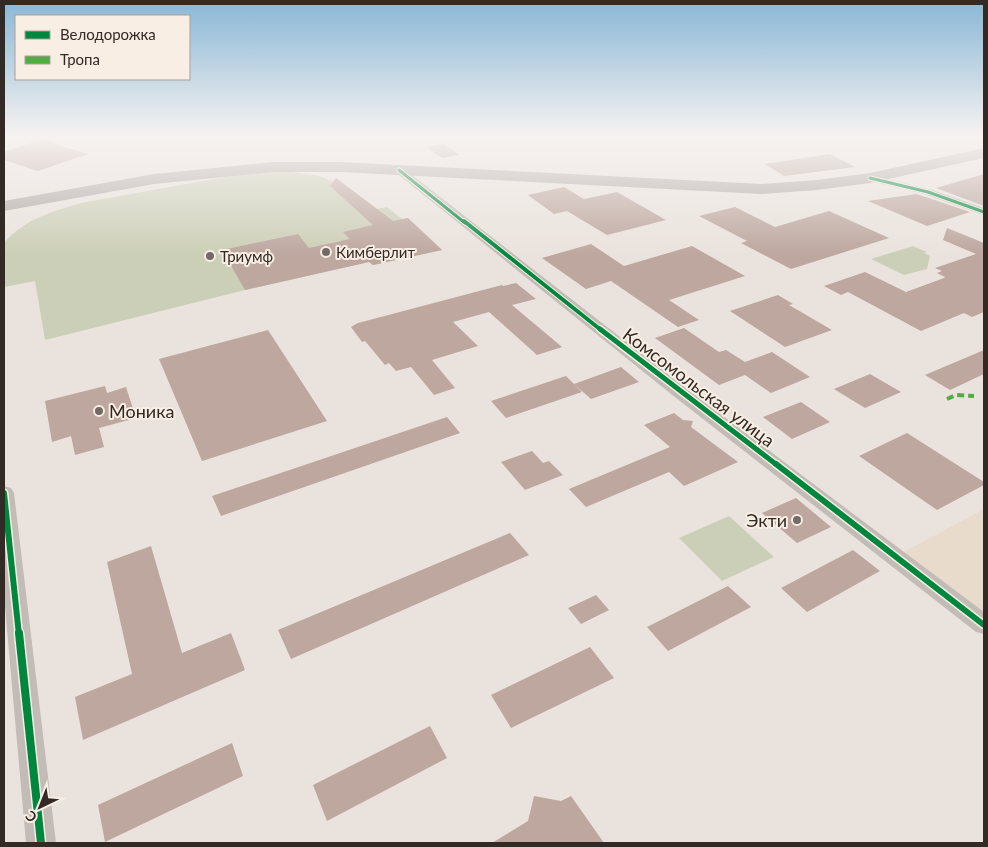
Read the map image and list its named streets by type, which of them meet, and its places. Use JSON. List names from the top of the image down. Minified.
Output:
{"streets":{"street":["Комсомольская улица"]},"places":["Кимберлит","Триумф","Моника","Экти"],"legend":["Велодорожка","Тропа"],"north":"bottom left"}
